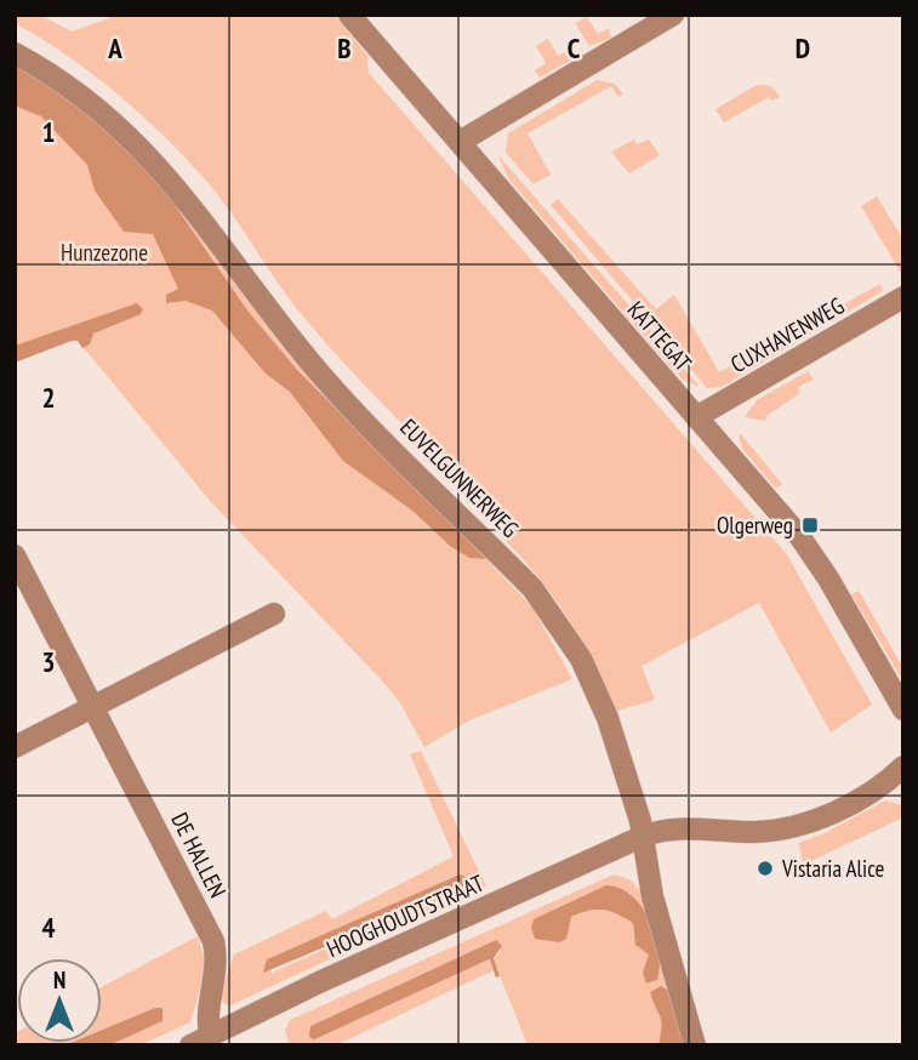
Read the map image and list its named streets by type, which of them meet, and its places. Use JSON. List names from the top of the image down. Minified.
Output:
{"streets":{"street":["CUXHAVENWEG","KATTEGAT","EUVELGUNNERWEG","DE HALLEN","HOOGHOUDTSTRAAT"]},"crossings":[["CUXHAVENWEG","KATTEGAT"],["EUVELGUNNERWEG","HOOGHOUDTSTRAAT"],["DE HALLEN","HOOGHOUDTSTRAAT"]],"parks":["Hunzezone"],"places":{"transit":["Olgerweg"],"other":["Vistaria Alice"]},"north":"top","grid":{"columns":["A","B","C","D"],"rows":["1","2","3","4"]}}
